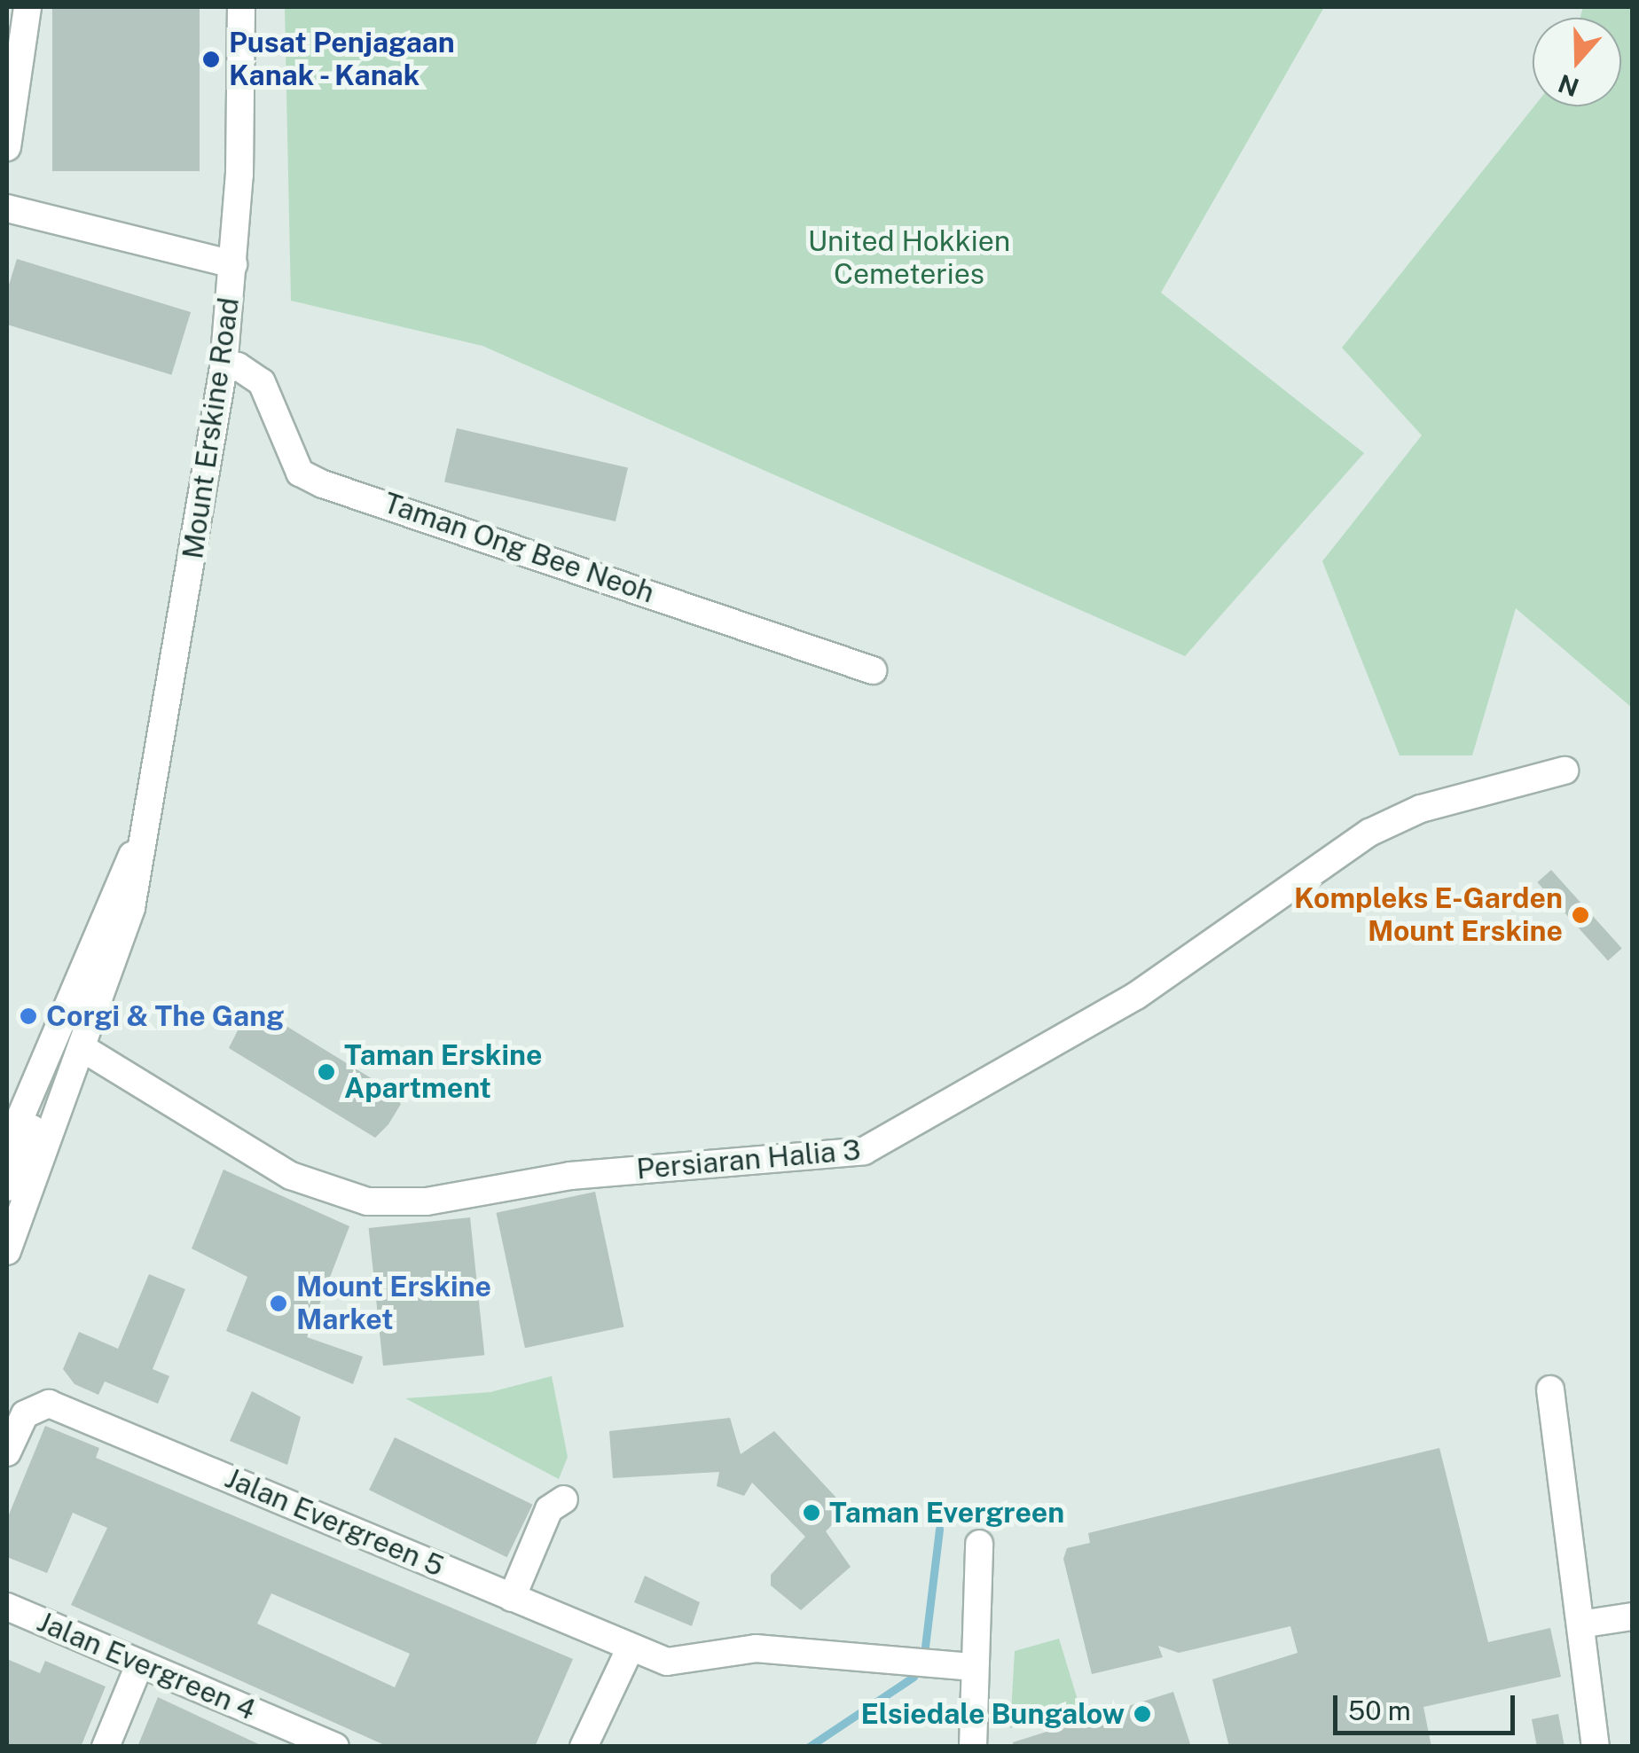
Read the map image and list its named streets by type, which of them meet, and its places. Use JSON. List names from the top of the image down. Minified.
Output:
{"streets":{"street":["Mount Erskine Road","Taman Ong Bee Neoh","Persiaran Halia 3","Jalan Evergreen 5","Jalan Evergreen 4"]},"crossings":[["Mount Erskine Road","Taman Ong Bee Neoh"],["Mount Erskine Road","Persiaran Halia 3"]],"parks":["United Hokkien Cemeteries"],"places":["Pusat Penjagaan Kanak - Kanak","Kompleks E-Garden Mount Erskine","Corgi & The Gang","Taman Erskine Apartment","Mount Erskine Market","Taman Evergreen","Elsiedale Bungalow"],"scale_bar":"50 m","north":"bottom"}
